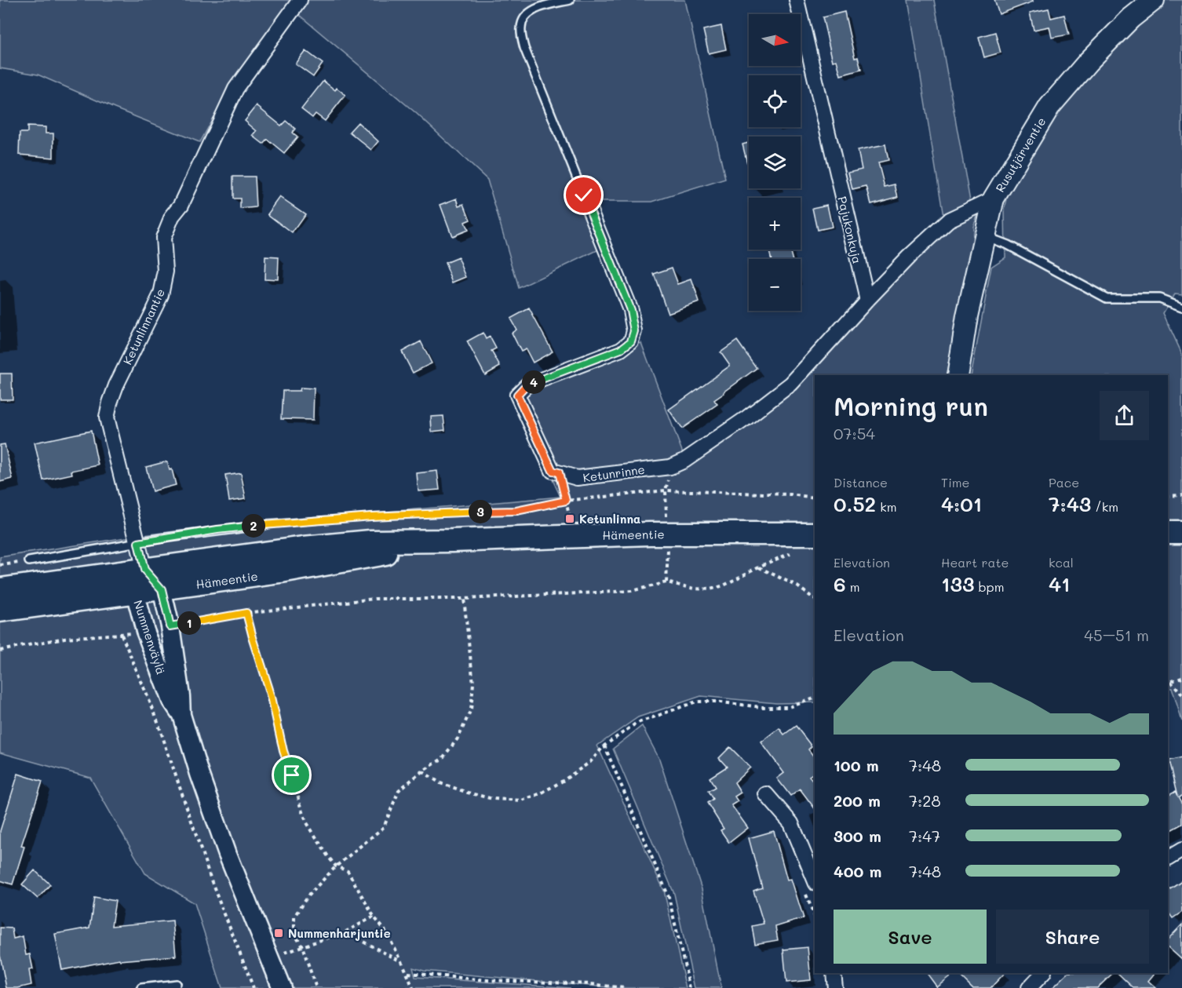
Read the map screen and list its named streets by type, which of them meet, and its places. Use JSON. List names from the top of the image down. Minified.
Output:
{"streets":{"main road":["Rusutjärventie","Hämeentie"],"street":["Pajukonkuja","Ketunlinnantie","Ketunrinne","Nummenväylä"]},"crossings":[["Pajukonkuja","Ketunrinne"],["Ketunlinnantie","Hämeentie"],["Ketunlinnantie","Nummenväylä"],["Hämeentie","Nummenväylä"]],"places":{"transit":["Ketunlinna","Nummenharjuntie"]},"north":"right","page":{"map_buttons":["+","−"],"pins":["4","3","2","1"],"heading":["Morning run","07:54"],"stats":[["Distance","0.52 km"],["Time","4:01"],["Pace","7:43 /km"],["Elevation","6 m"],["Heart rate","133 bpm"],["kcal","41"]],"chart":["Elevation","45–51 m"],"list":[{"name":"100 m","note":"7:48"},{"name":"200 m","note":"7:28"},{"name":"300 m","note":"7:47"},{"name":"400 m","note":"7:48"}],"buttons":["Save","Share"]}}
